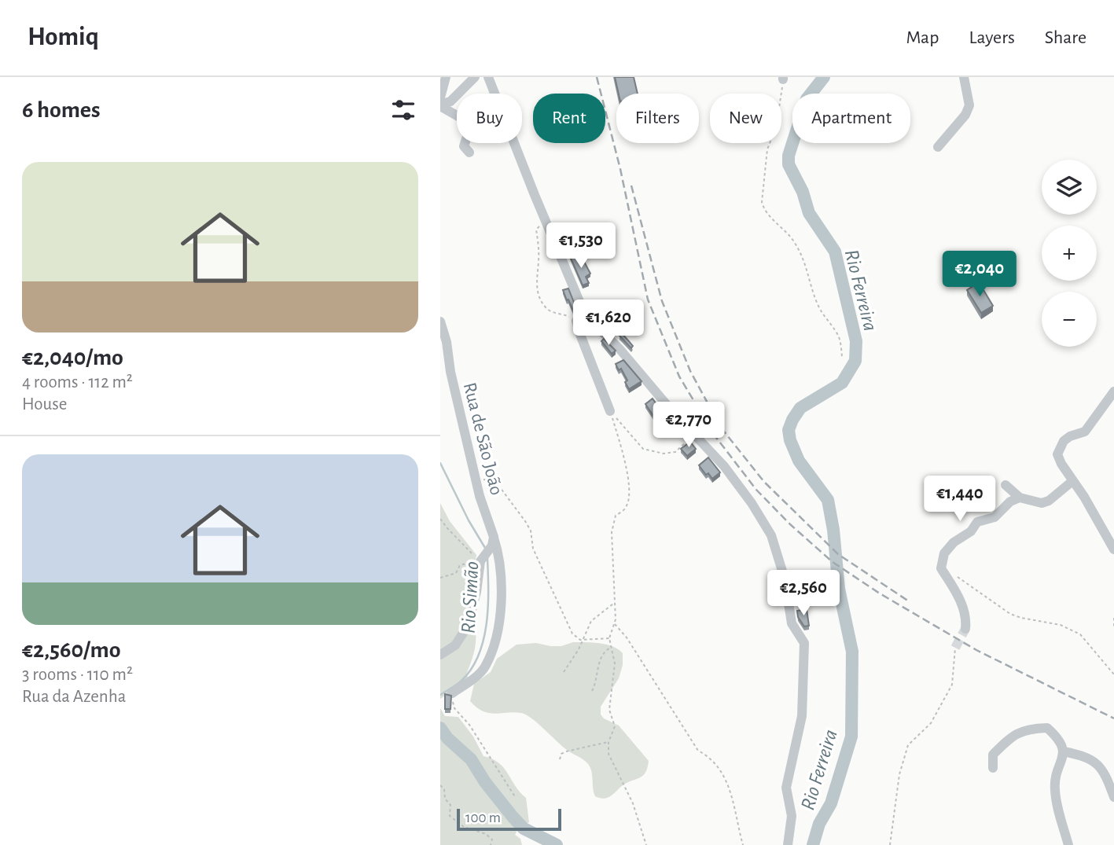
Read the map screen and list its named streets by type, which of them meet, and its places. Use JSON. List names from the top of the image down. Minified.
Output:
{"streets":{"street":["Rua de São João"]},"water":["Rio Ferreira","Rio Simão"],"scale_bar":"100 m","page":{"header":"Homiq","nav":["Map","Layers","Share"],"heading":"6 homes","chip":["Buy","Rent","Filters","New","Apartment"],"list":[{"name":"€2,040/mo","note":"4 rooms · 112 m² · House"},{"name":"€2,560/mo","note":"3 rooms · 110 m² · Rua da Azenha"}],"map_buttons":["+","−"],"price":["€1,530","€2,040","€1,620","€2,770","€1,440","€2,560"],"scale":"100 m"}}
